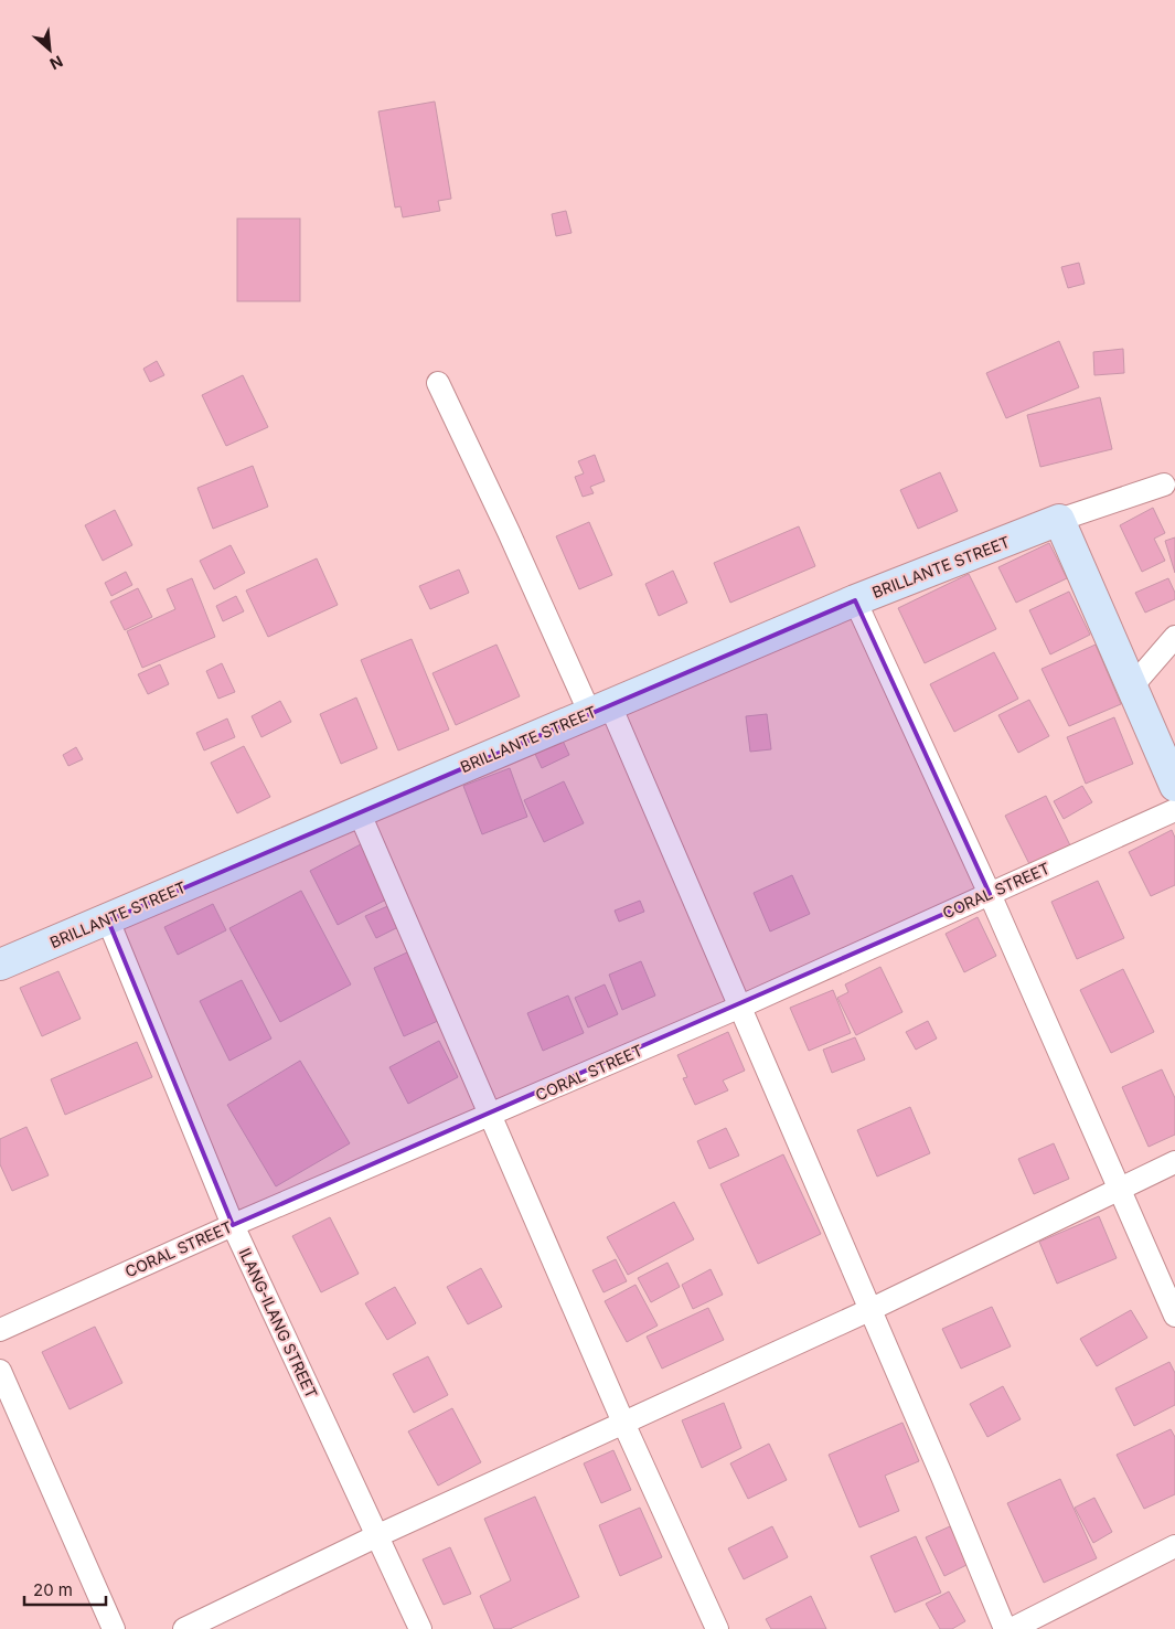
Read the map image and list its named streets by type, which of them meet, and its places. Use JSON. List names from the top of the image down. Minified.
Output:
{"streets":{"street":["BRILLANTE STREET","CORAL STREET","ILANG-ILANG STREET"]},"crossings":[["BRILLANTE STREET","ILANG-ILANG STREET"],["CORAL STREET","ILANG-ILANG STREET"]],"scale_bar":"20 m","north":"bottom right"}
